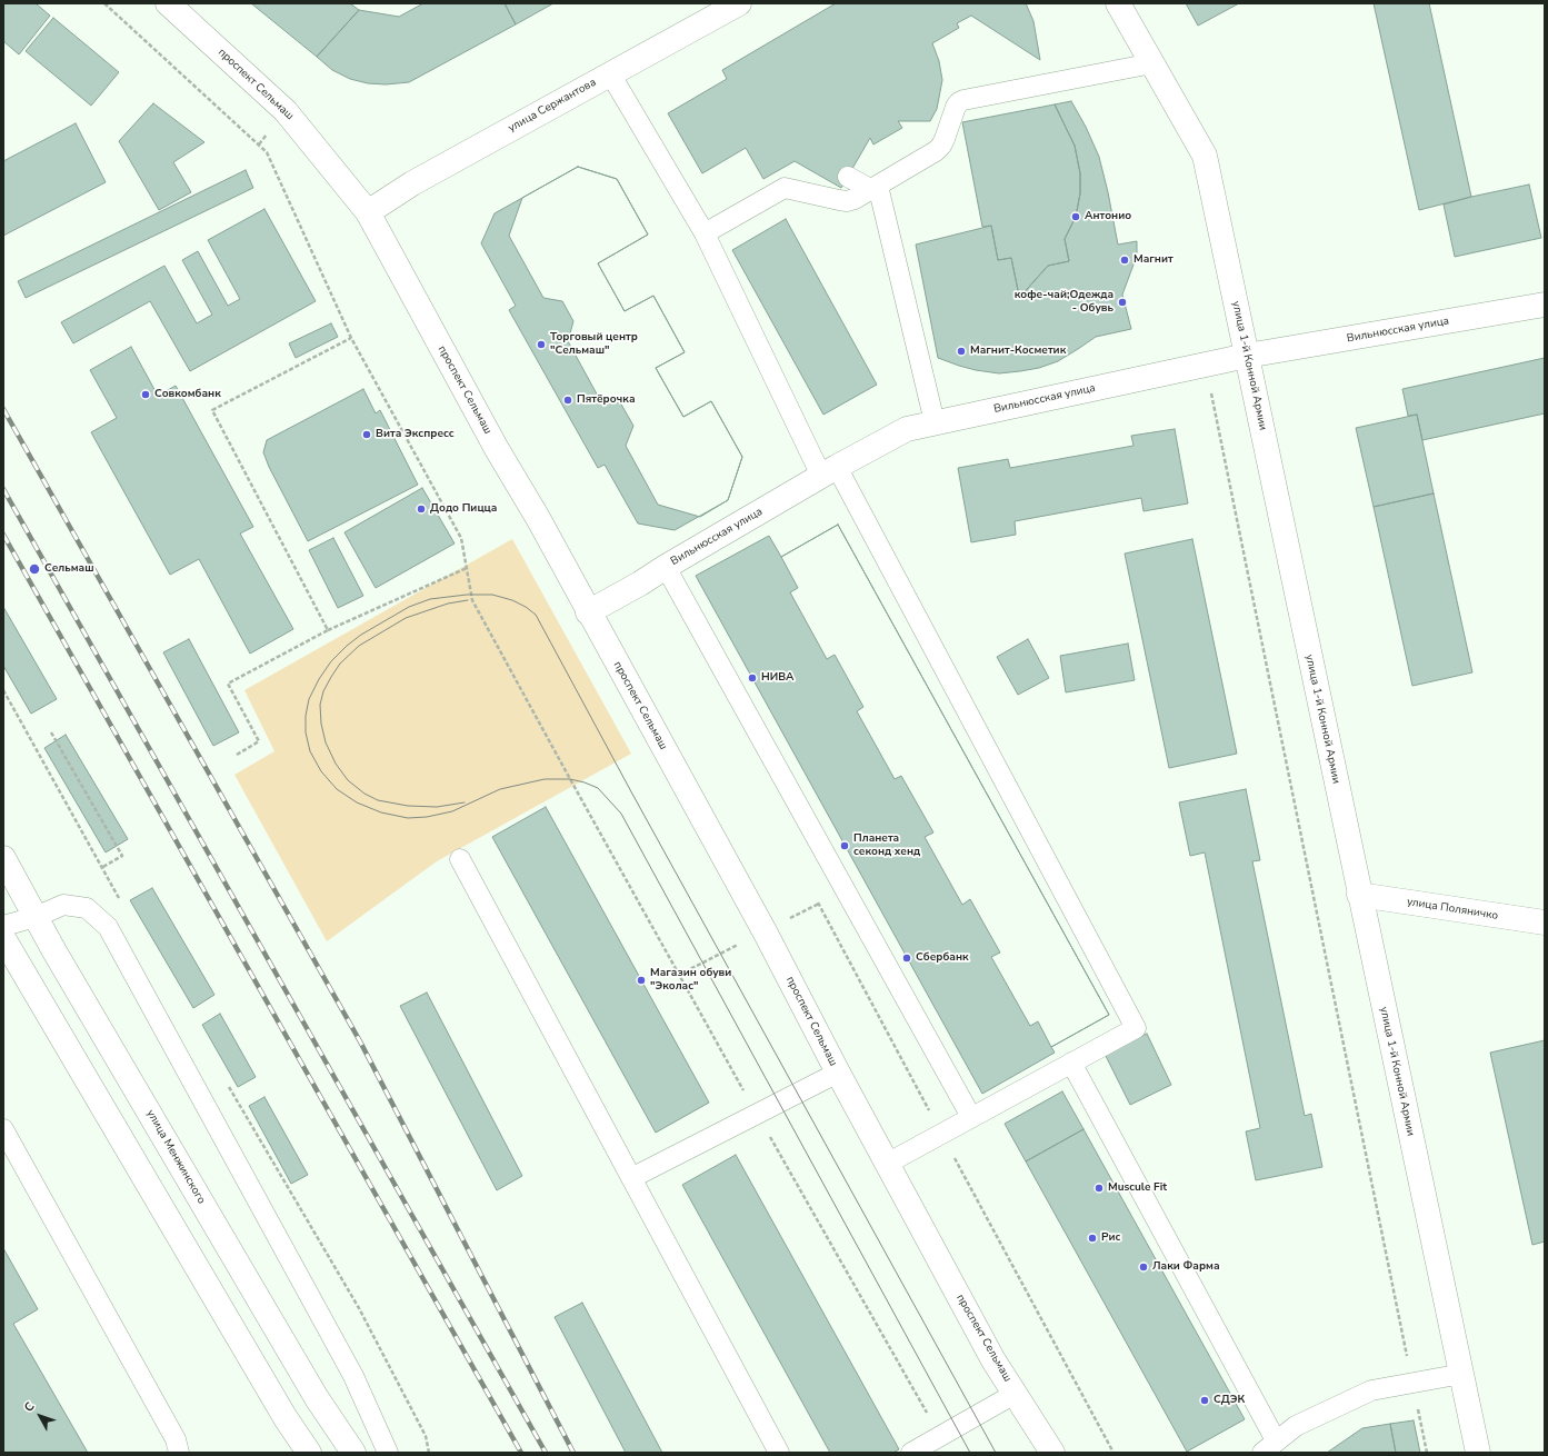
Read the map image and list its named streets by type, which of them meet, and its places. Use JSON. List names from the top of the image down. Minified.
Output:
{"streets":{"main road":["проспект Сельмаш","улица Сержантова","Вильнюсская улица","улица 1-й Конной Армии","улица Поляничко","улица Менжинского"]},"crossings":[["проспект Сельмаш","улица Сержантова"],["проспект Сельмаш","Вильнюсская улица"],["Вильнюсская улица","улица 1-й Конной Армии"],["улица 1-й Конной Армии","улица Поляничко"]],"places":["Антонио","Магнит","кофе-чай;Одежда - Обувь","Торговый центр \"Сельмаш\"","Магнит-Косметик","Совкомбанк","Пятёрочка","Вита Экспресс","Додо Пицца","Сельмаш","НИВА","Планета секонд хенд","Сбербанк","Магазин обуви \"Эколас\"","Muscule Fit","Рис","Лаки Фарма","СДЭК"],"north":"top left"}
